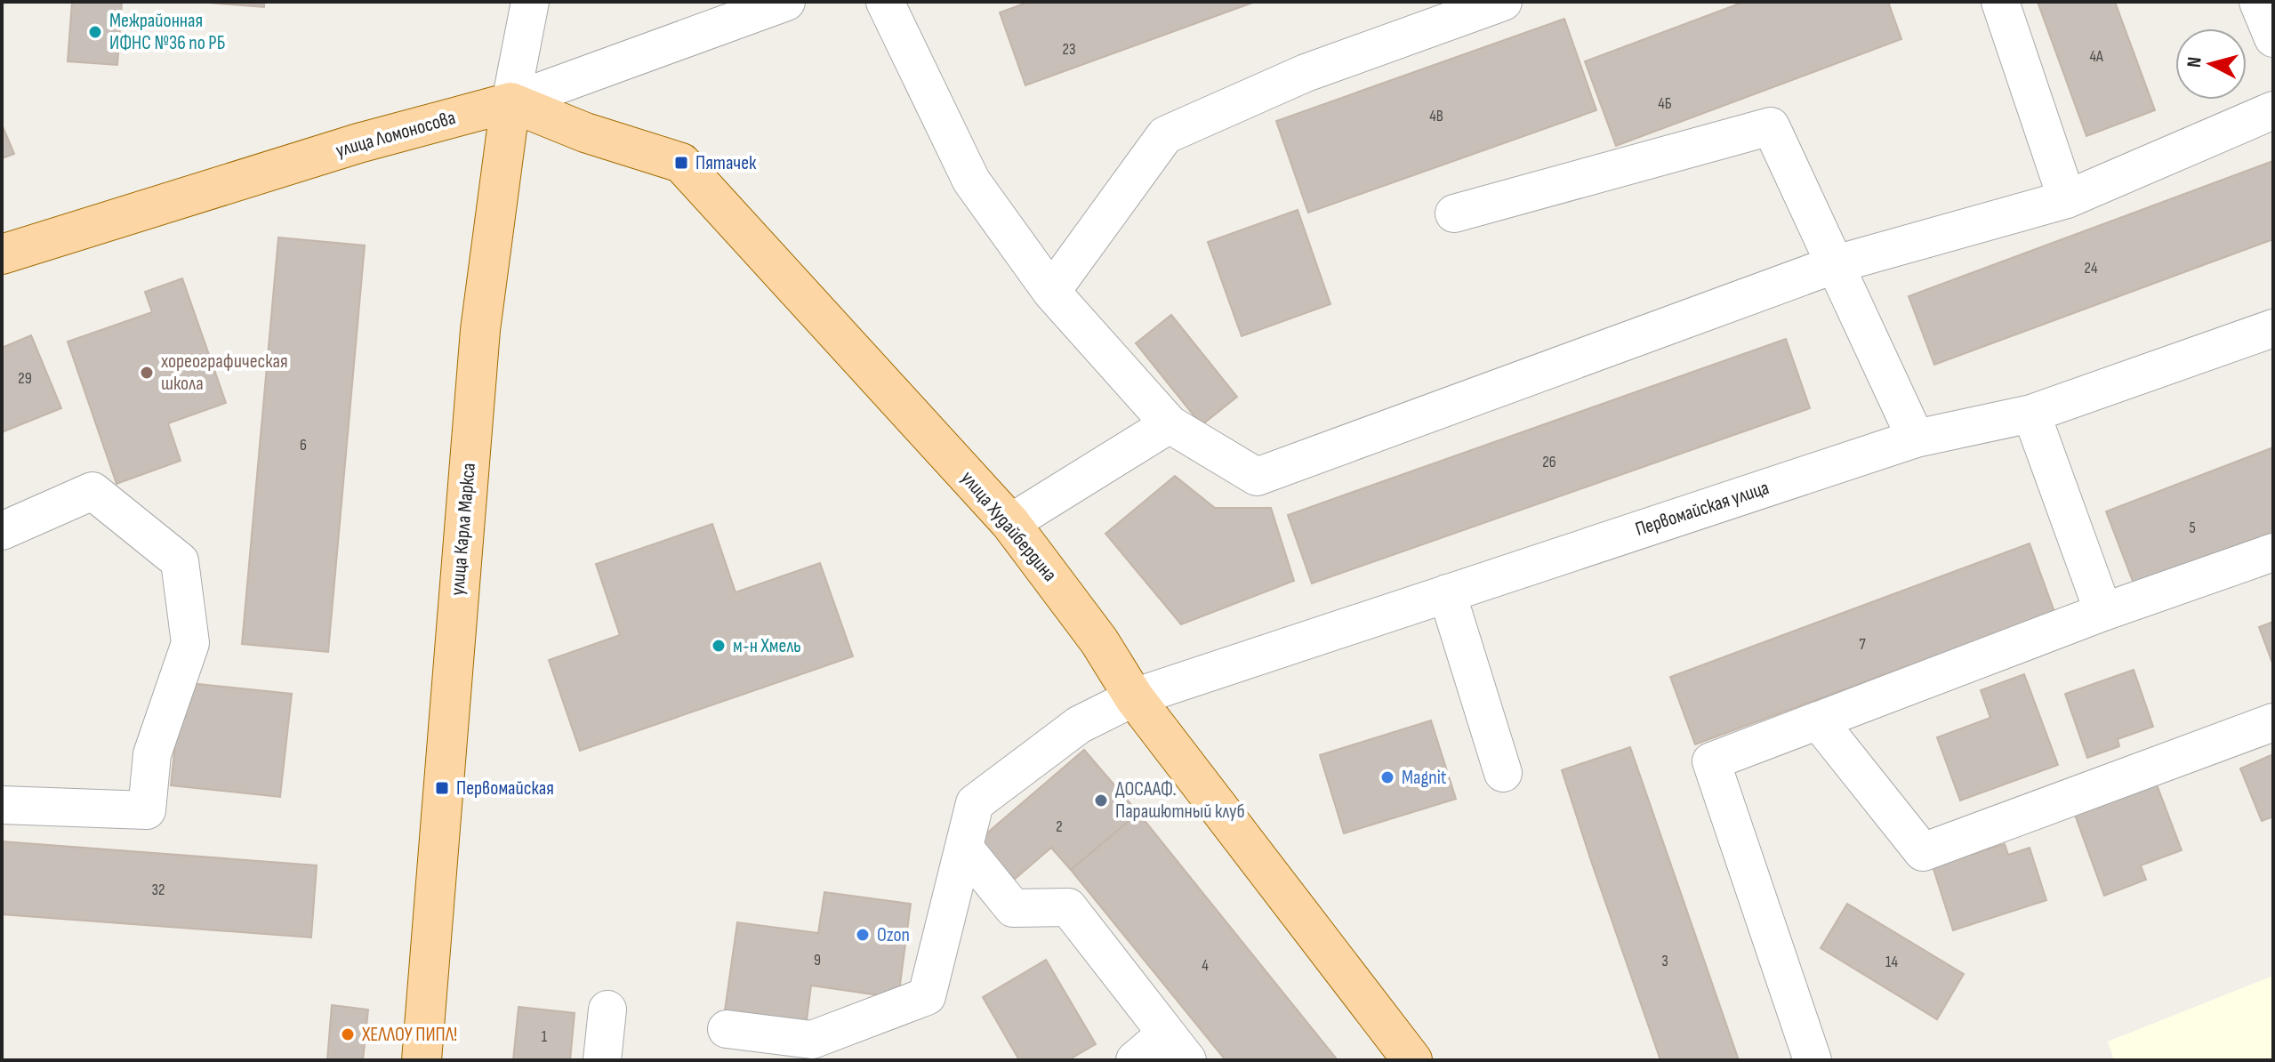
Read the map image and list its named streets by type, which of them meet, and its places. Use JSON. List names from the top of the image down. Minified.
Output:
{"streets":{"main road":["улица Ломоносова","улица Худайбердина","улица Карла Маркса"],"street":["Первомайская улица"]},"crossings":[["улица Ломоносова","улица Худайбердина"],["улица Ломоносова","улица Карла Маркса"],["Первомайская улица","улица Худайбердина"],["улица Худайбердина","улица Карла Маркса"]],"places":{"other":["Межрайонная ИФНС №36 по РБ","хореографическая школа","м-н Хмель","Magnit","ДОСААФ. Парашютный клуб","Ozon","ХЕЛЛОУ ПИПЛ!"],"transit":["Пятачек","Первомайская"]},"house_numbers":["23","4А","4Б","4В","24","29","6","26","5","7","2","32","9","3","14","4","1"],"north":"left"}
